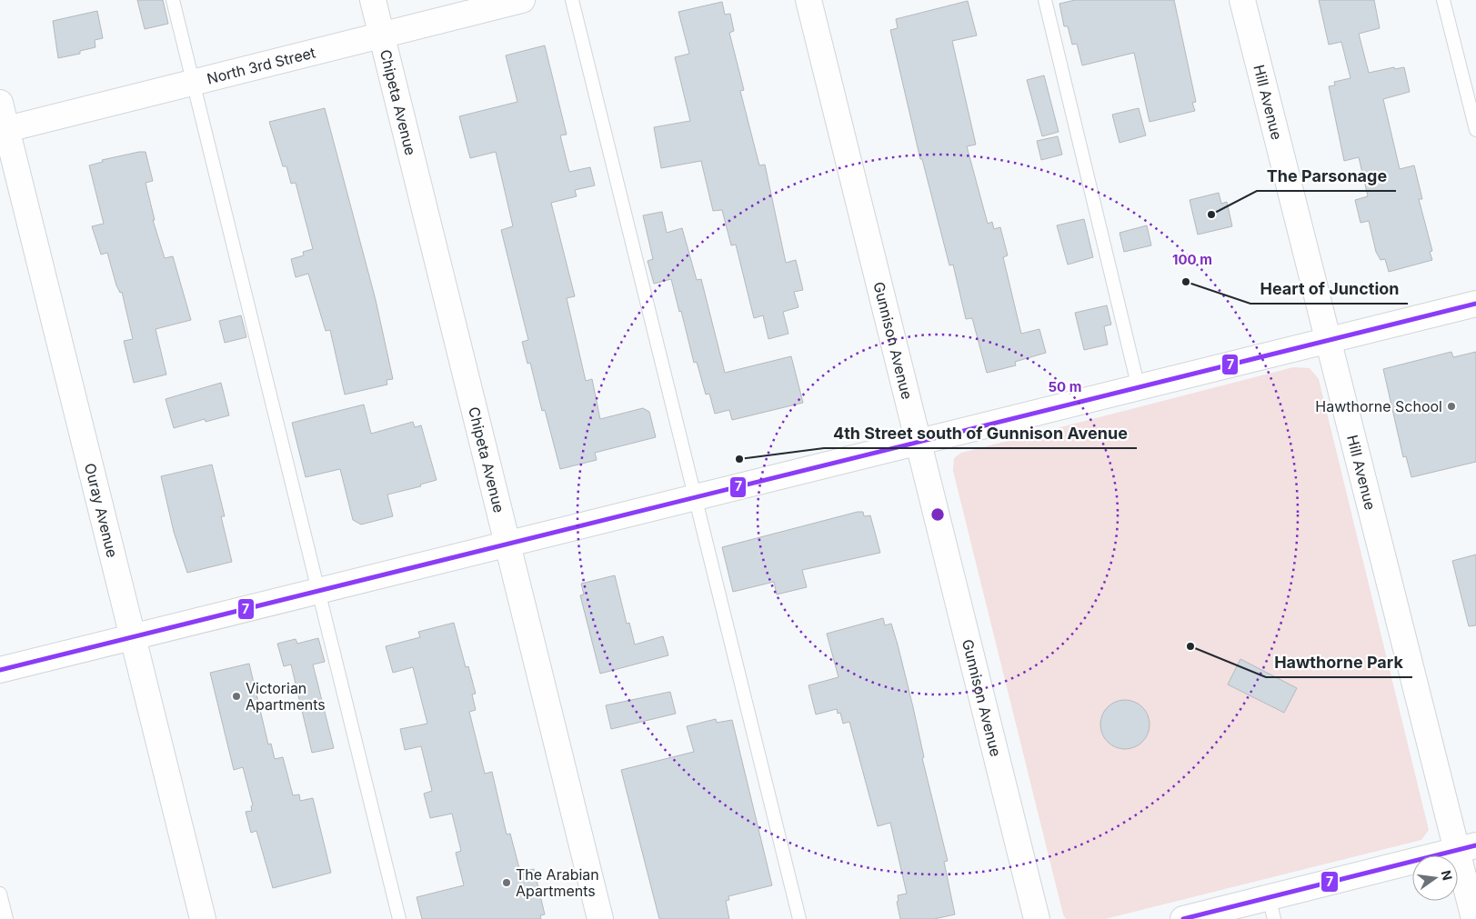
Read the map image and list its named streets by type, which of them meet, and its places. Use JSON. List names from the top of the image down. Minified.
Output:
{"streets":{"street":["North 3rd Street","Chipeta Avenue","Hill Avenue","Gunnison Avenue","Ouray Avenue"]},"crossings":[["North 3rd Street","Chipeta Avenue"],["North 3rd Street","Ouray Avenue"]],"places":["The Parsonage","Heart of Junction","Hawthorne School","4th Street south of Gunnison Avenue","Hawthorne Park","Victorian Apartments","The Arabian Apartments"],"lines":["transit line 7"],"north":"right","rings":["100 m","50 m"]}
